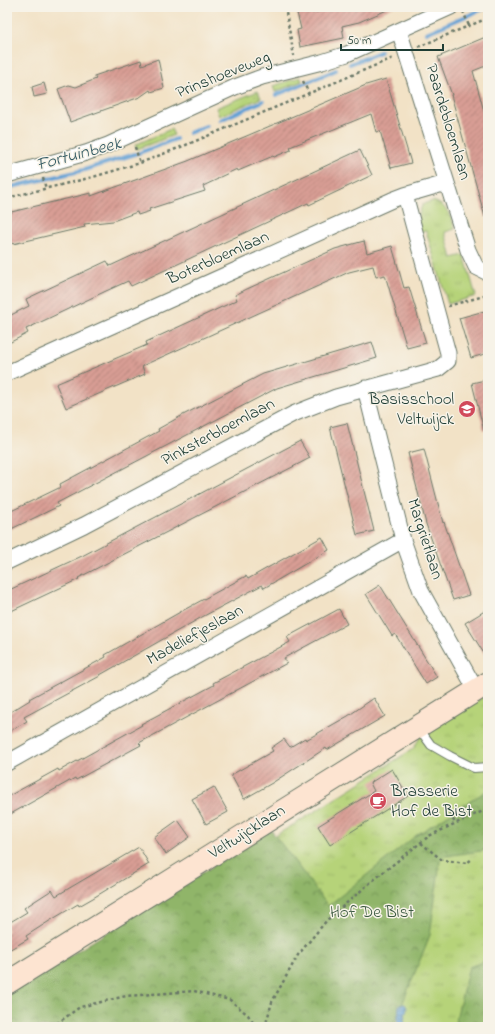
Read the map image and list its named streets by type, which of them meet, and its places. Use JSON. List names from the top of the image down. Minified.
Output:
{"streets":{"street":["Prinshoeveweg","Paardebloemlaan","Boterbloemlaan","Pinksterbloemlaan","Margrietlaan","Madeliefjeslaan","Veltwijcklaan"]},"crossings":[["Prinshoeveweg","Paardebloemlaan"],["Paardebloemlaan","Boterbloemlaan"],["Pinksterbloemlaan","Margrietlaan"],["Margrietlaan","Madeliefjeslaan"],["Margrietlaan","Veltwijcklaan"]],"water":["Fortuinbeek"],"parks":["Hof De Bist"],"places":{"school or university":["Basisschool Veltwijck"],"cafe":["Brasserie Hof de Bist"]},"scale_bar":"50 m"}
